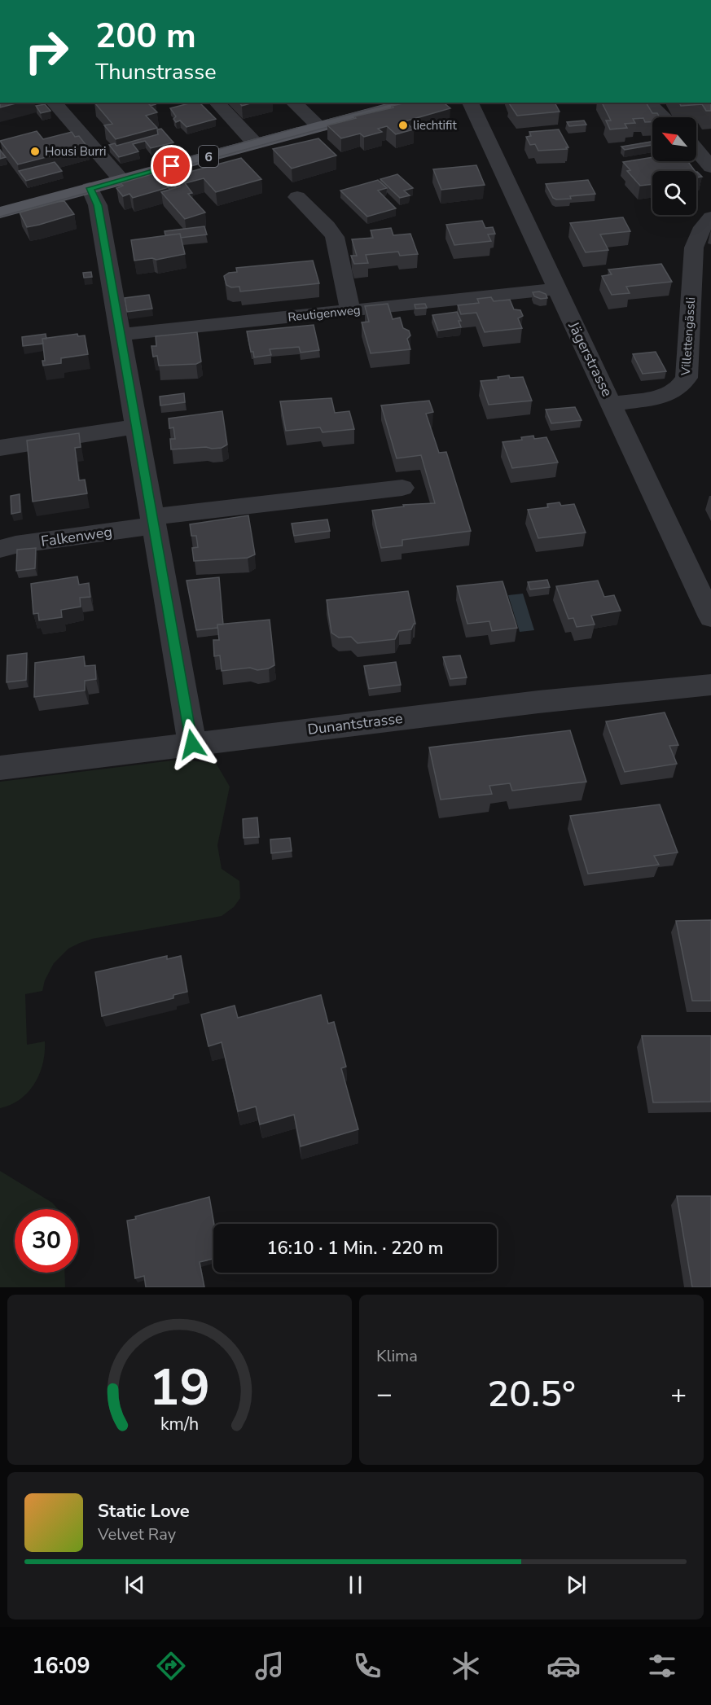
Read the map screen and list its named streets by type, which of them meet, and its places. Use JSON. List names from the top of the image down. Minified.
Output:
{"streets":{"main road":["6"],"street":["Reutigenweg","Villettengässli","Jägerstrasse","Falkenweg","Dunantstrasse"]},"crossings":[["Reutigenweg","Jägerstrasse"],["Villettengässli","Jägerstrasse"]],"places":["liechtifit","Housi Burri"],"north":"top left","page":{"turn":["200 m","Thunstrasse"],"limit":"30","trip":"16:10 · 1 Min. · 220 m","tile":"Klima","heat":["−","20.5°","+"],"song":["Static Love","Velvet Ray"],"tabs":"16:09","gauge":["19","km/h"]}}
